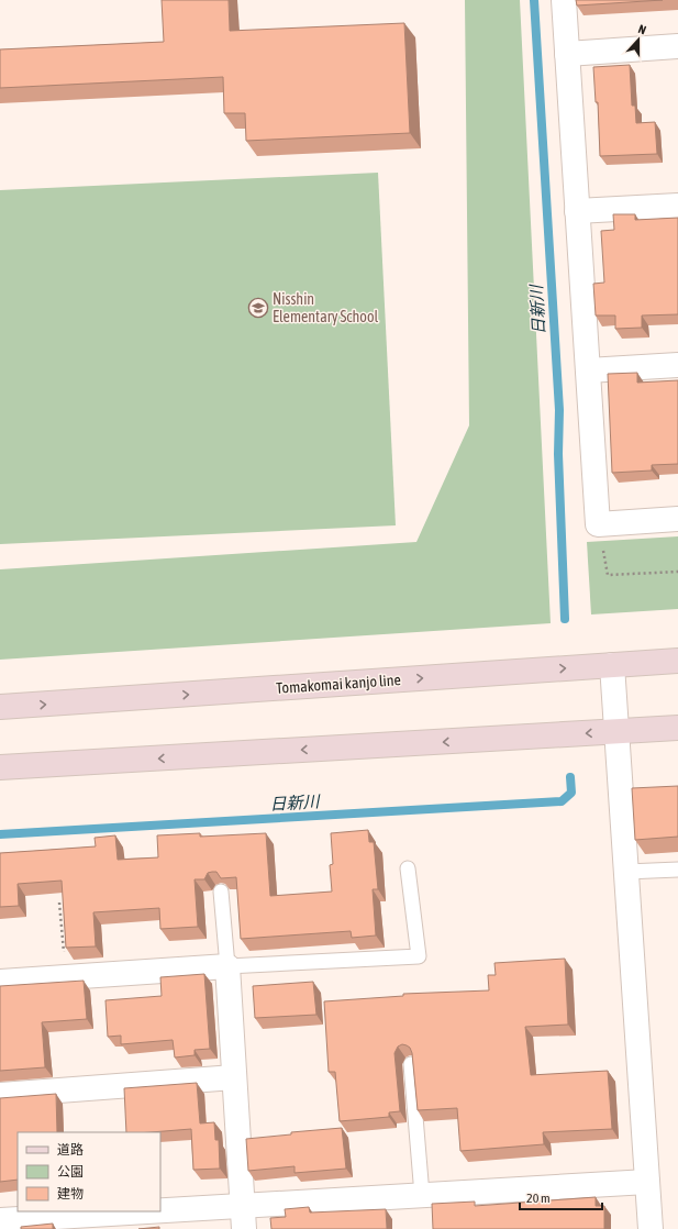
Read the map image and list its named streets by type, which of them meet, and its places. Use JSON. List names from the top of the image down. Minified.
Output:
{"streets":{"main road":["Tomakomai kanjo line"]},"water":["日新川"],"places":{"school or university":["Nisshin Elementary School"]},"legend":["道路","公園","建物"],"scale_bar":"20 m","north":"top"}
